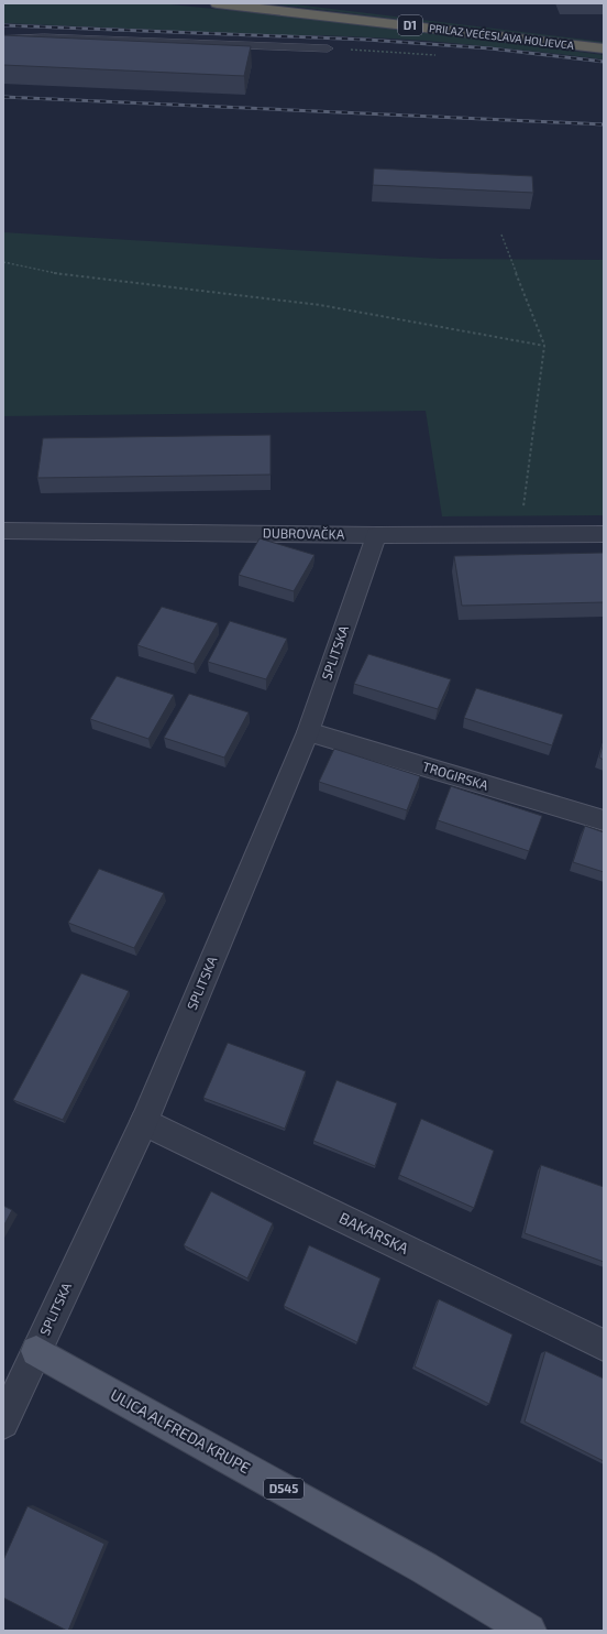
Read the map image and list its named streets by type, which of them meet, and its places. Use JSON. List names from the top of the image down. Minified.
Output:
{"streets":{"highway":["D1","PRILAZ VEĆESLAVA HOLJEVCA"],"main road":["ULICA ALFREDA KRUPE","D545"],"street":["DUBROVAČKA","SPLITSKA","TROGIRSKA","BAKARSKA"]},"crossings":[["DUBROVAČKA","SPLITSKA"],["SPLITSKA","TROGIRSKA"],["SPLITSKA","BAKARSKA"],["SPLITSKA","ULICA ALFREDA KRUPE"]]}
